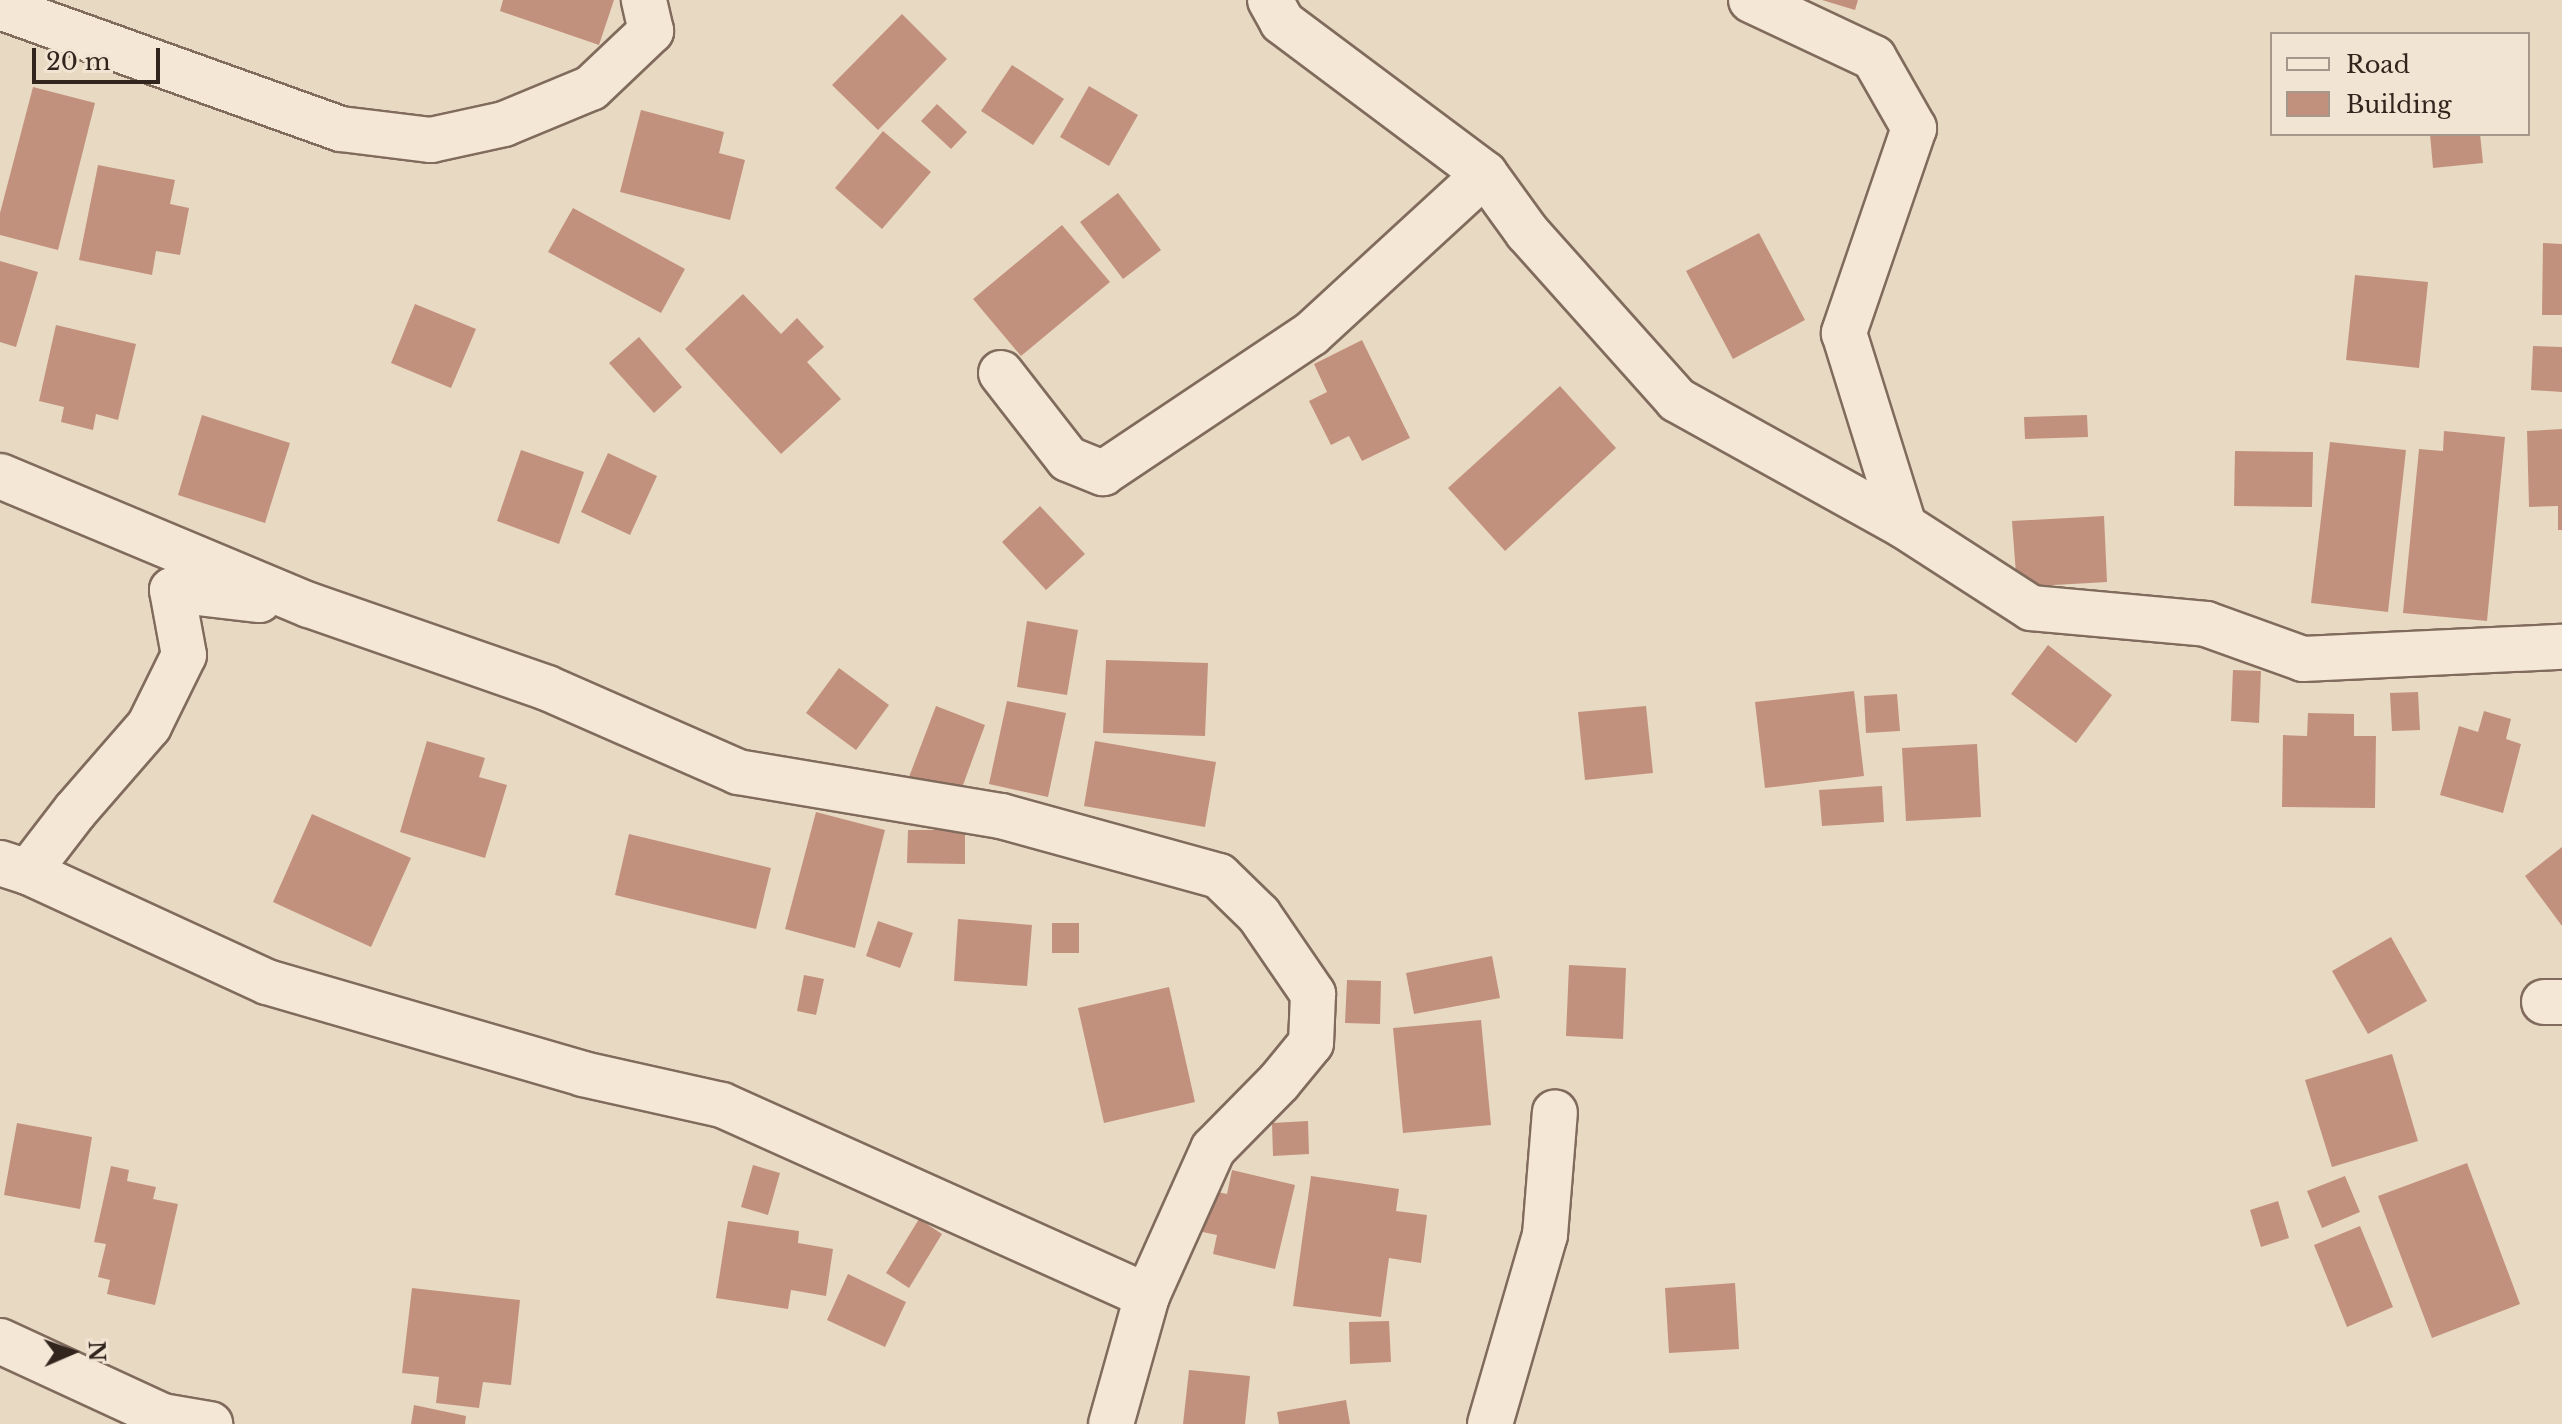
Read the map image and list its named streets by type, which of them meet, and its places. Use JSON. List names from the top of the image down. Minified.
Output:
{"legend":["Road","Building"],"scale_bar":"20 m","north":"right"}
